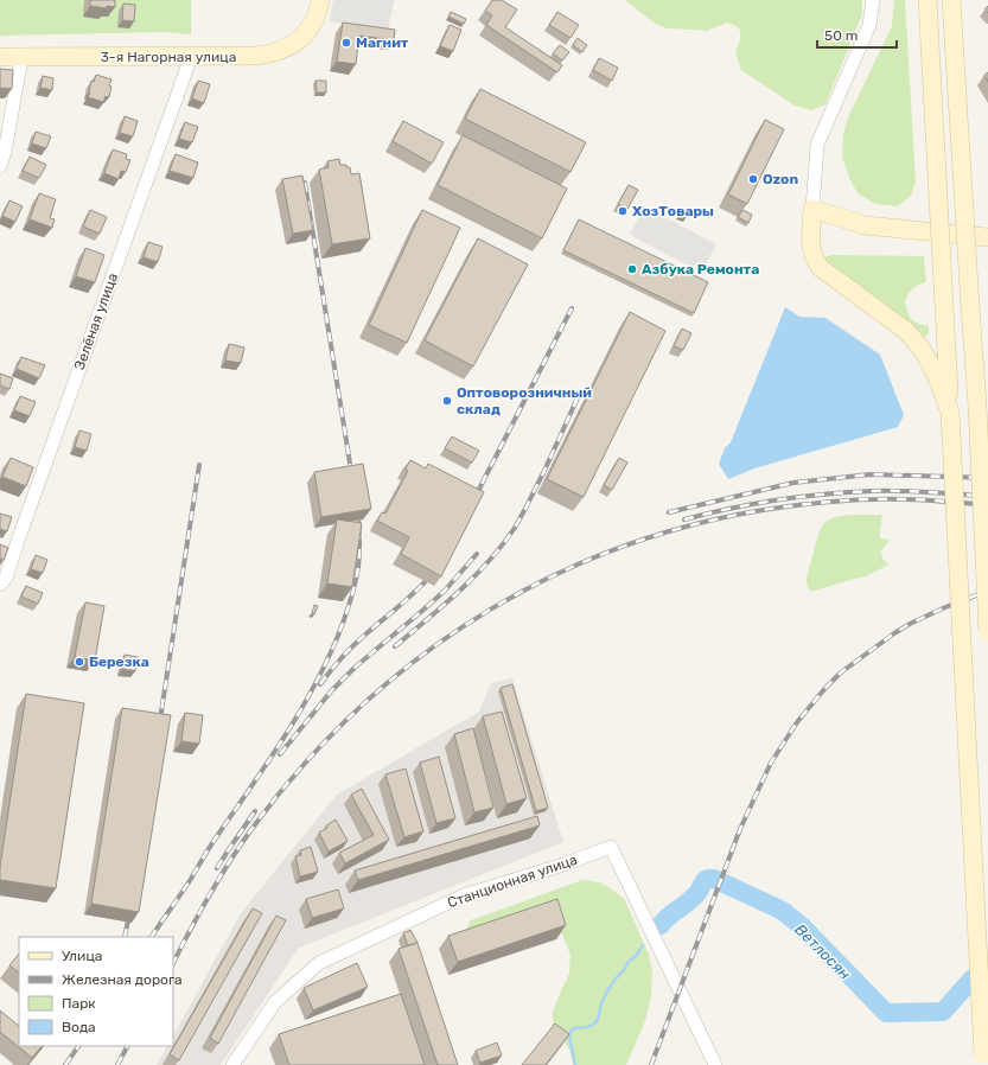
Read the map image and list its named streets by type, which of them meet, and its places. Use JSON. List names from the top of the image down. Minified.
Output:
{"streets":{"main road":["3-я Нагорная улица"],"street":["Зелёная улица","Станционная улица"]},"crossings":[["3-я Нагорная улица","Зелёная улица"]],"water":["Ветлосян"],"places":["Магнит","Ozon","ХозТовары","Азбука Ремонта","Оптоворозничный склад","Березка"],"legend":["Улица","Железная дорога","Парк","Вода"],"scale_bar":"50 m"}
